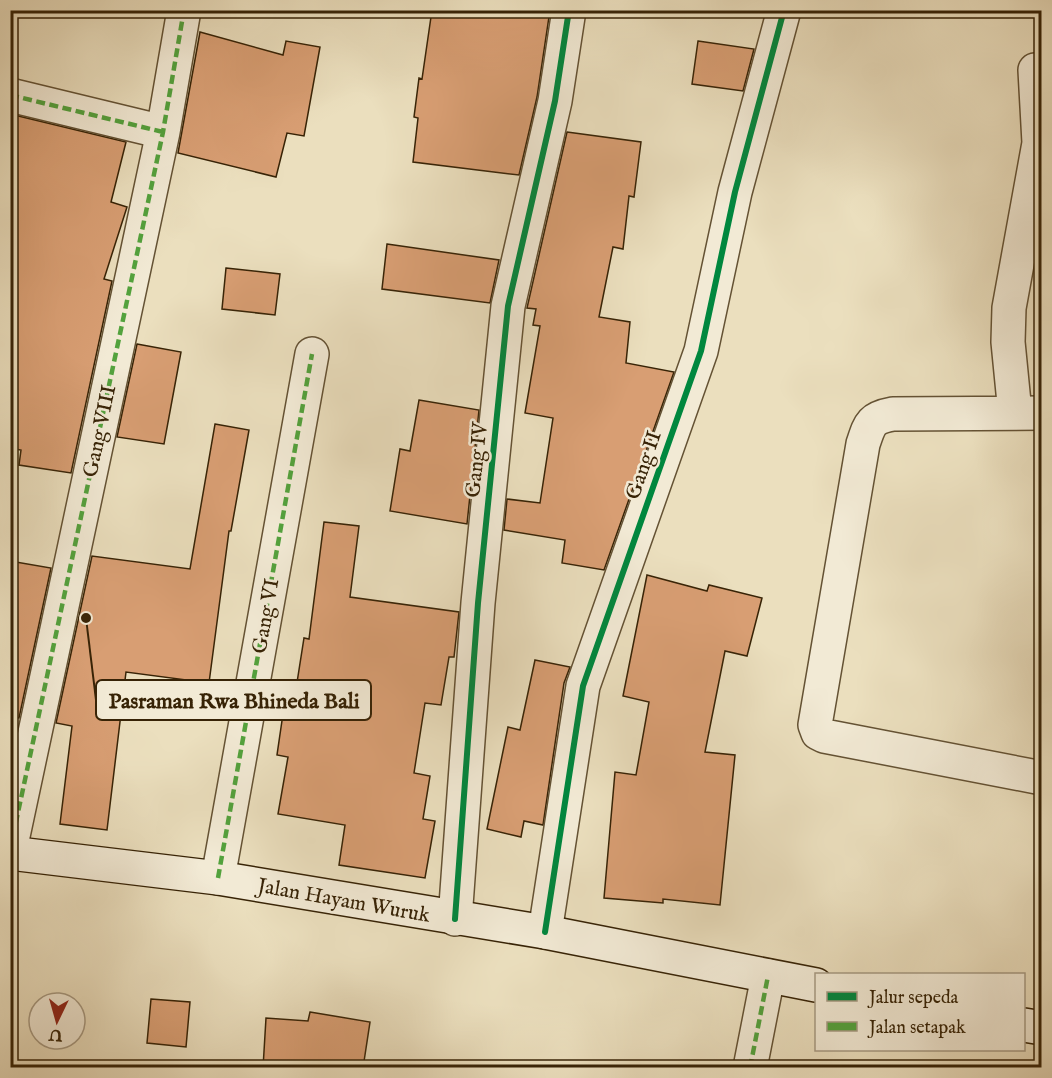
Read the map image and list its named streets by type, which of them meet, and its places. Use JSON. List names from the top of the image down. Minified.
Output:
{"streets":{"street":["Gang VIII","Gang IV","Gang II","Gang VI","Jalan Hayam Wuruk"]},"crossings":[["Gang VIII","Jalan Hayam Wuruk"],["Gang IV","Jalan Hayam Wuruk"],["Gang II","Jalan Hayam Wuruk"],["Gang VI","Jalan Hayam Wuruk"]],"places":["Pasraman Rwa Bhineda Bali"],"legend":["Jalur sepeda","Jalan setapak"],"north":"bottom"}
